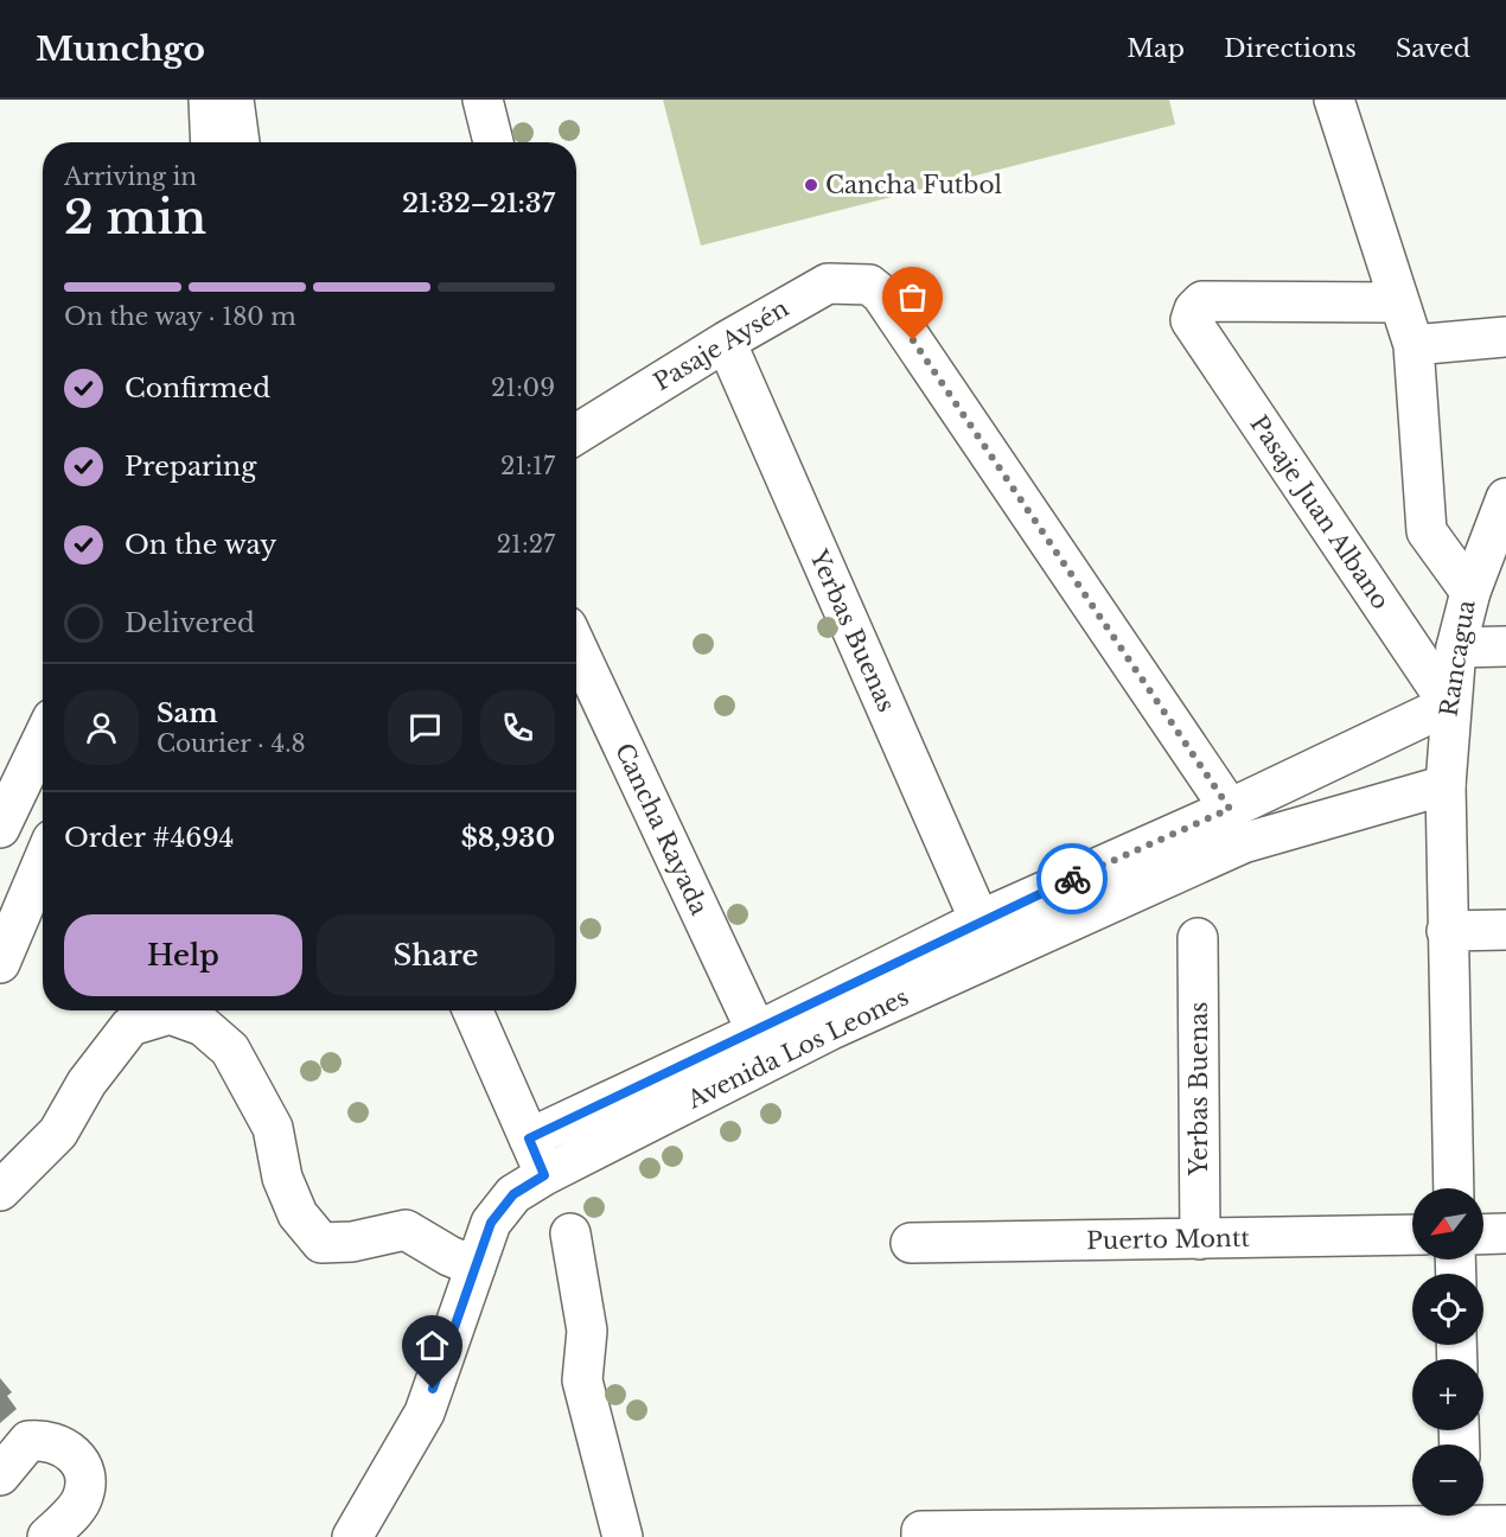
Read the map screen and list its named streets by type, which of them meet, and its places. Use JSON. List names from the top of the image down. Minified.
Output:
{"streets":{"street":["Pasaje Aysén","Pasaje Juan Albano","Yerbas Buenas","Rancagua","Cancha Rayada","Avenida Los Leones","Puerto Montt"]},"crossings":[["Pasaje Aysén","Yerbas Buenas"],["Pasaje Aysén","Avenida Los Leones"],["Pasaje Juan Albano","Rancagua"],["Pasaje Juan Albano","Avenida Los Leones"],["Yerbas Buenas","Avenida Los Leones"],["Yerbas Buenas","Puerto Montt"],["Rancagua","Avenida Los Leones"],["Cancha Rayada","Avenida Los Leones"]],"places":["Cancha Futbol"],"north":"bottom left","page":{"header":"Munchgo","nav":["Map","Directions","Saved"],"heading":["2 min","Arriving in","21:32–21:37"],"panel":["Sam","Courier · 4.8","Order #4694","$8,930"],"bar":"On the way · 180 m","list":[["Confirmed","21:09"],["Preparing","21:17"],["On the way","21:27"],"Delivered"],"buttons":["Help","Share"],"map_buttons":["+","−"]}}
